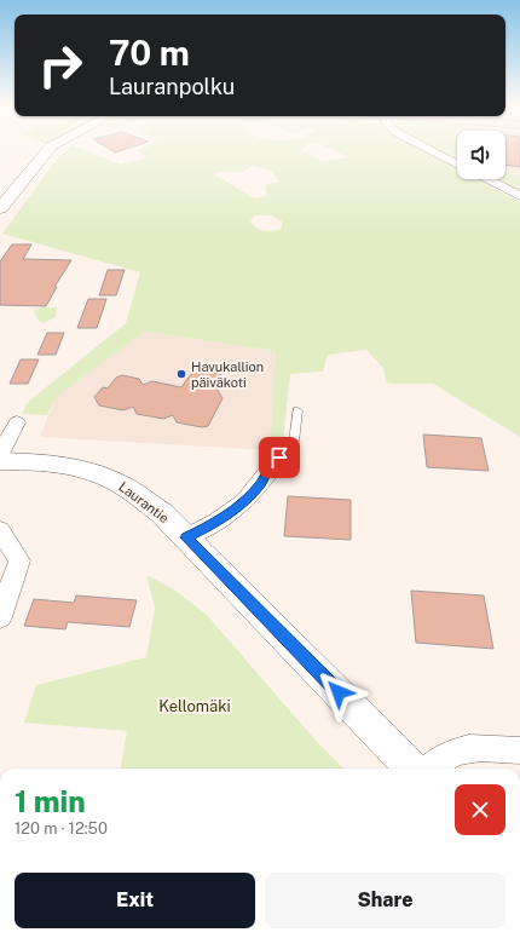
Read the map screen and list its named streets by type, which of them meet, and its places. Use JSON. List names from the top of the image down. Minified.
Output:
{"streets":{"street":["Laurantie"]},"parks":["Kellomäki"],"places":["Havukallion päiväkoti"],"page":{"turn":["70 m","Lauranpolku"],"heading":["1 min","120 m · 12:50"],"buttons":["Exit","Share"]}}
